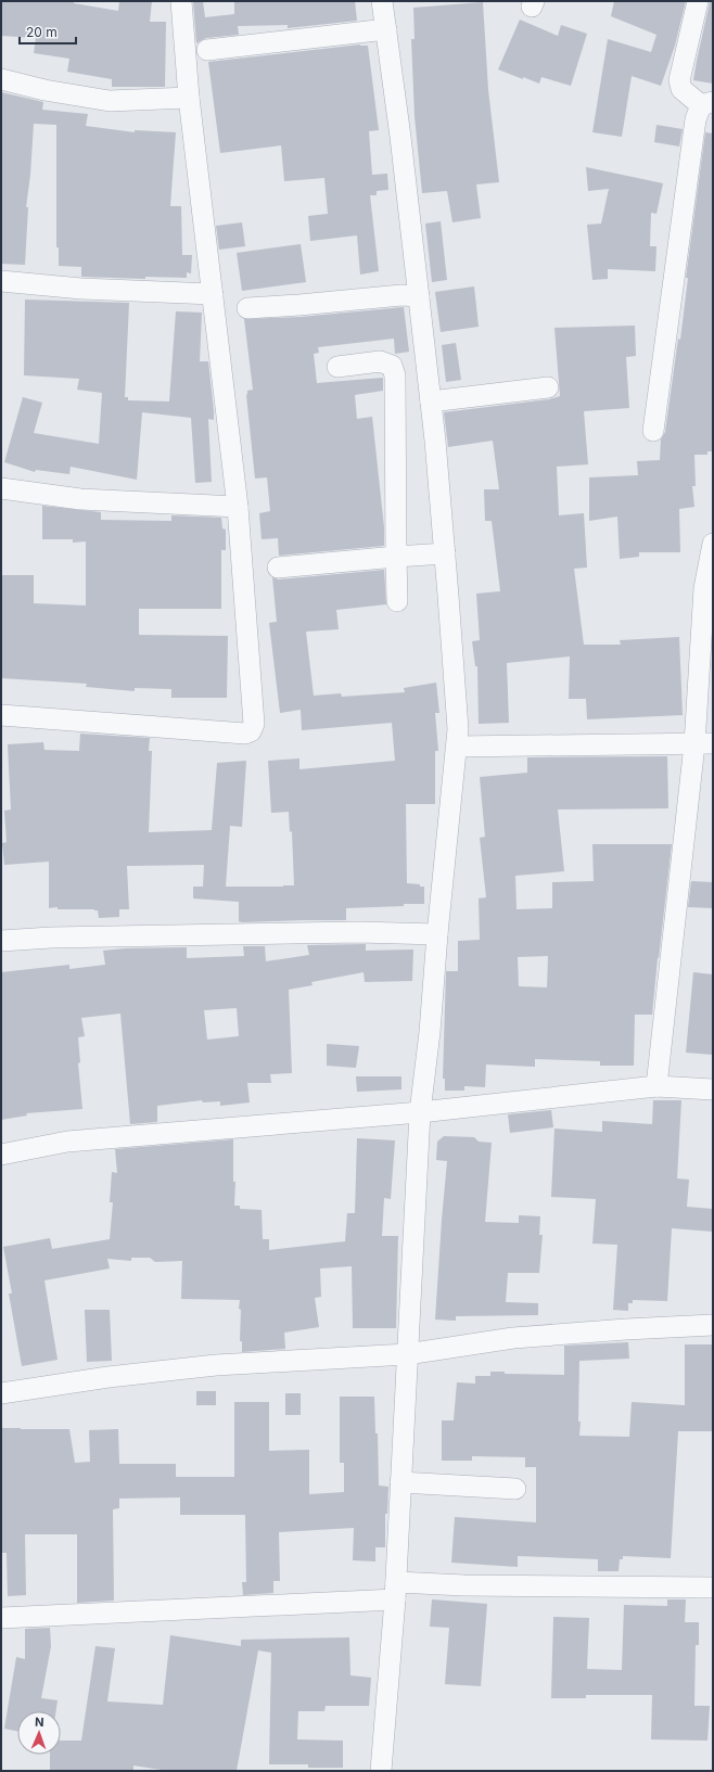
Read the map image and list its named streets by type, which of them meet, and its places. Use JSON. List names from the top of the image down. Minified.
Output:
{"scale_bar":"20 m","north":"top"}
